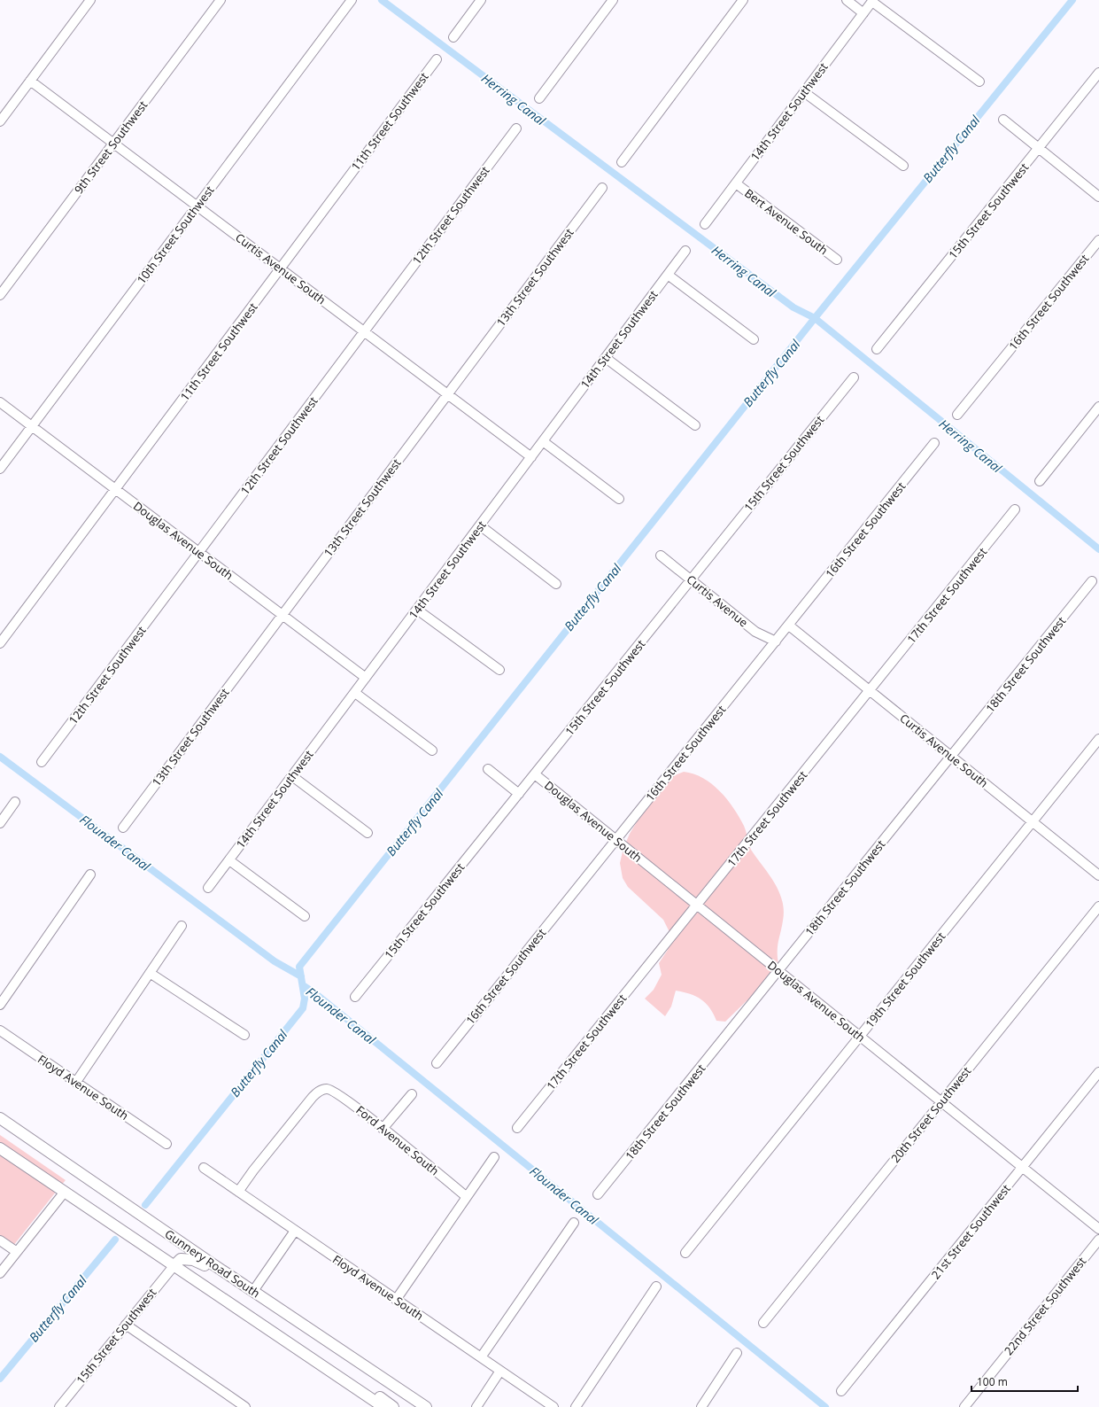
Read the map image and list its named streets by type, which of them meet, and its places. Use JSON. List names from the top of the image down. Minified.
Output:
{"streets":{"main road":["Gunnery Road South"],"street":["14th Street Southwest","11th Street Southwest","9th Street Southwest","15th Street Southwest","12th Street Southwest","Bert Avenue South","10th Street Southwest","Curtis Avenue South","13th Street Southwest","16th Street Southwest","Douglas Avenue South","17th Street Southwest","Curtis Avenue","18th Street Southwest","19th Street Southwest","Floyd Avenue South","20th Street Southwest","Ford Avenue South","21st Street Southwest","22nd Street Southwest"]},"crossings":[["14th Street Southwest","Bert Avenue South"],["14th Street Southwest","Curtis Avenue South"],["14th Street Southwest","Douglas Avenue South"],["11th Street Southwest","Curtis Avenue South"],["11th Street Southwest","Douglas Avenue South"],["9th Street Southwest","Curtis Avenue South"],["15th Street Southwest","Douglas Avenue South"],["15th Street Southwest","Curtis Avenue"],["15th Street Southwest","Gunnery Road South"],["12th Street Southwest","Curtis Avenue South"],["12th Street Southwest","Douglas Avenue South"],["10th Street Southwest","Curtis Avenue South"],["10th Street Southwest","Douglas Avenue South"],["Curtis Avenue South","13th Street Southwest"],["Curtis Avenue South","16th Street Southwest"],["Curtis Avenue South","17th Street Southwest"],["Curtis Avenue South","18th Street Southwest"],["Curtis Avenue South","19th Street Southwest"],["13th Street Southwest","Douglas Avenue South"],["16th Street Southwest","Douglas Avenue South"],["16th Street Southwest","Curtis Avenue"],["Douglas Avenue South","17th Street Southwest"],["Douglas Avenue South","18th Street Southwest"],["Douglas Avenue South","19th Street Southwest"],["Douglas Avenue South","20th Street Southwest"],["Douglas Avenue South","21st Street Southwest"],["Floyd Avenue South","Ford Avenue South"]],"water":["Herring Canal","Butterfly Canal","Flounder Canal"],"scale_bar":"100 m"}
